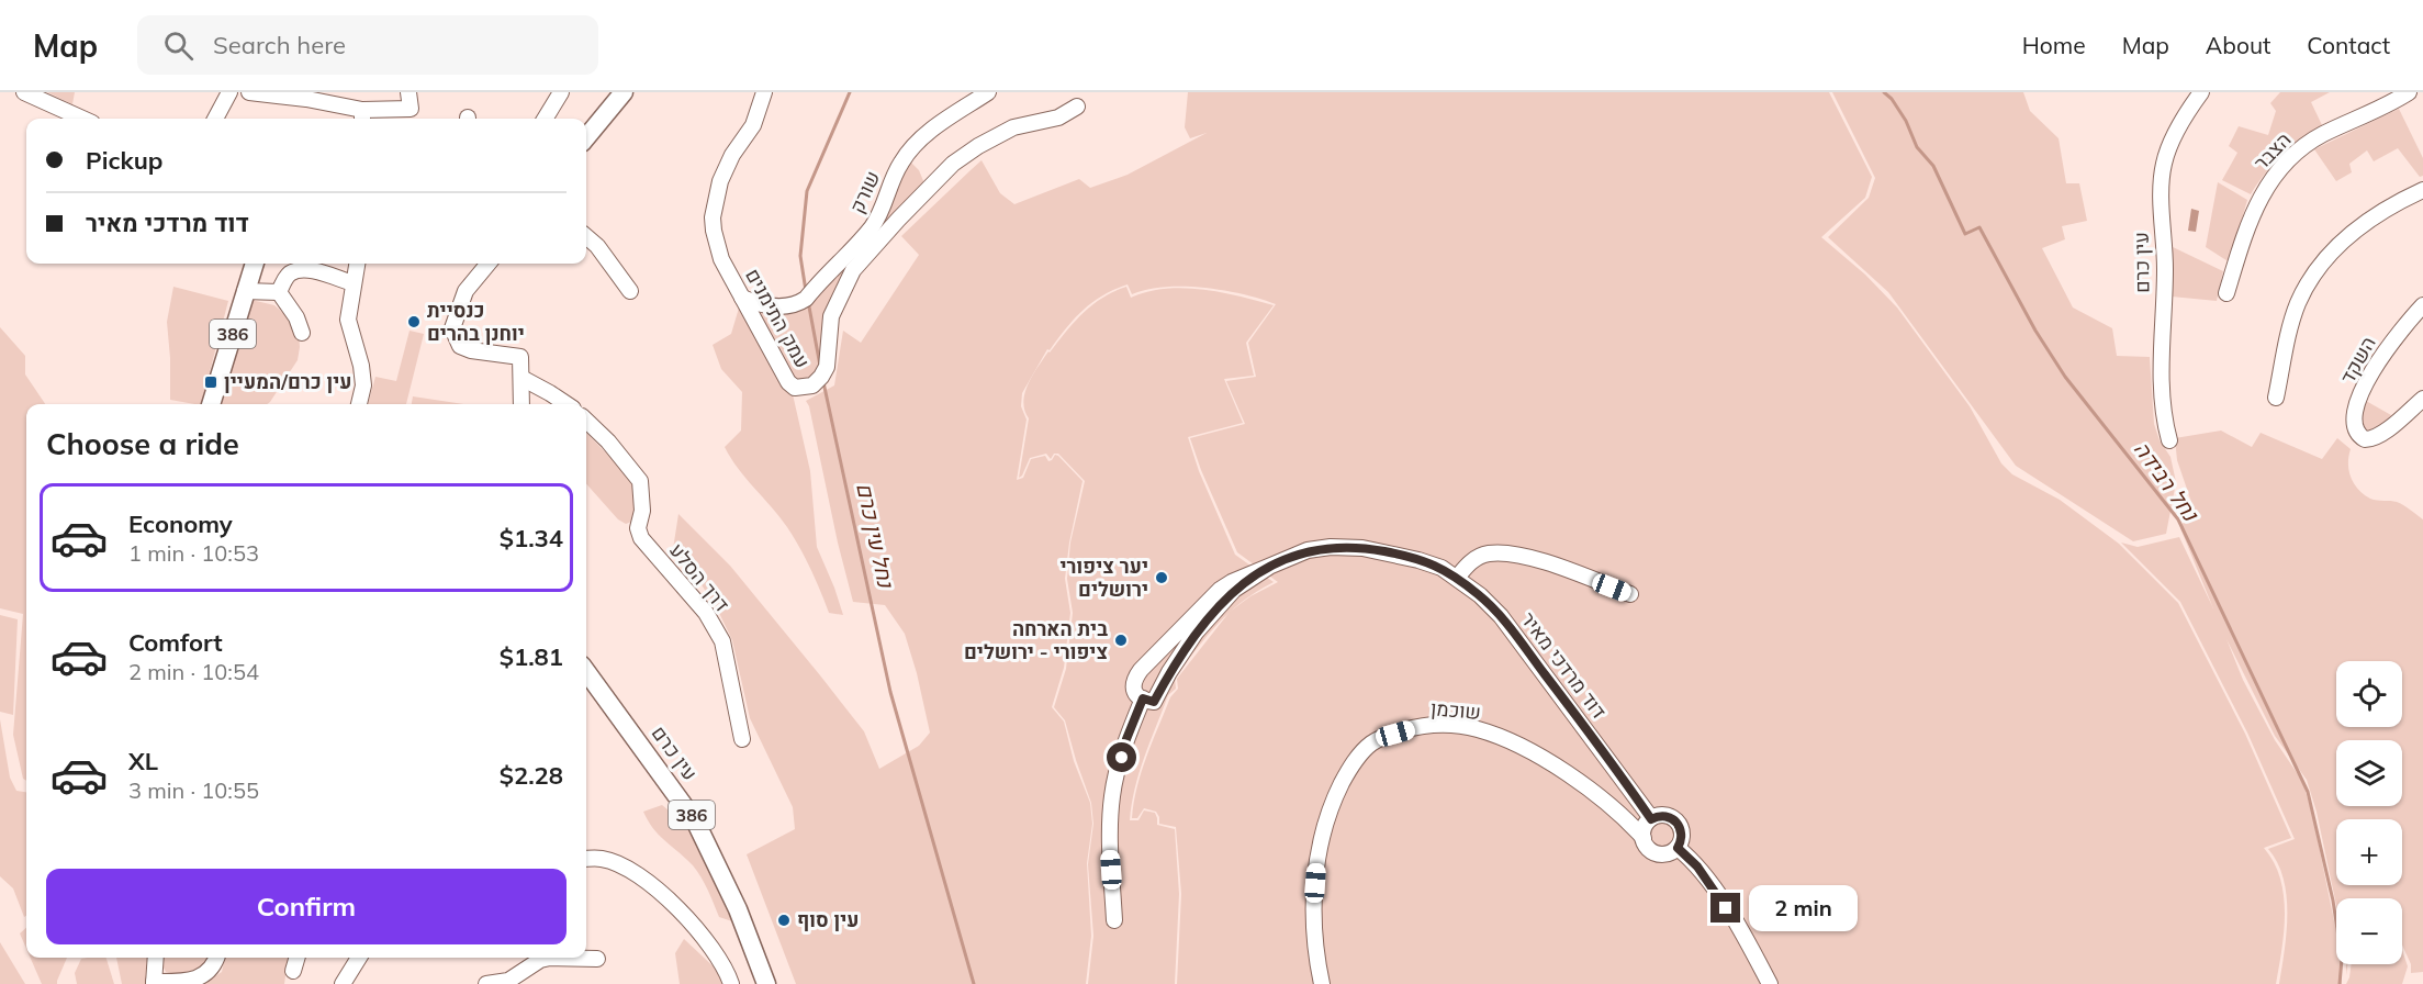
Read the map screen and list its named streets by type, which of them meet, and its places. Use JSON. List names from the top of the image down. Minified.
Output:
{"streets":{"main road":["עין כרם","386"],"street":["הצבר","שורק","עמק התימנים","השקד","דרך הסלע","דוד מרדכי מאיר","שוכמן"]},"crossings":[["שורק","עמק התימנים"],["דוד מרדכי מאיר","שוכמן"]],"water":["נחל רבידה","נחל עין כרם"],"places":{"other":["כנסיית יוחנן בהרים","יער ציפורי ירושלים","בית הארחה ציפורי - ירושלים","עין סוף"],"transit":["עין כרם/המעיין"]},"page":{"header":"Map","search":"Search here","nav":["Home","Map","About","Contact"],"banner":["Pickup","דוד מרדכי מאיר"],"heading":"Choose a ride","list":[{"name":"Economy","note":"1 min · 10:53","value":"$1.34"},{"name":"Comfort","note":"2 min · 10:54","value":"$1.81"},{"name":"XL","note":"3 min · 10:55","value":"$2.28"}],"map_buttons":["+","−"],"buttons":"Confirm","bubble":"2 min"}}
